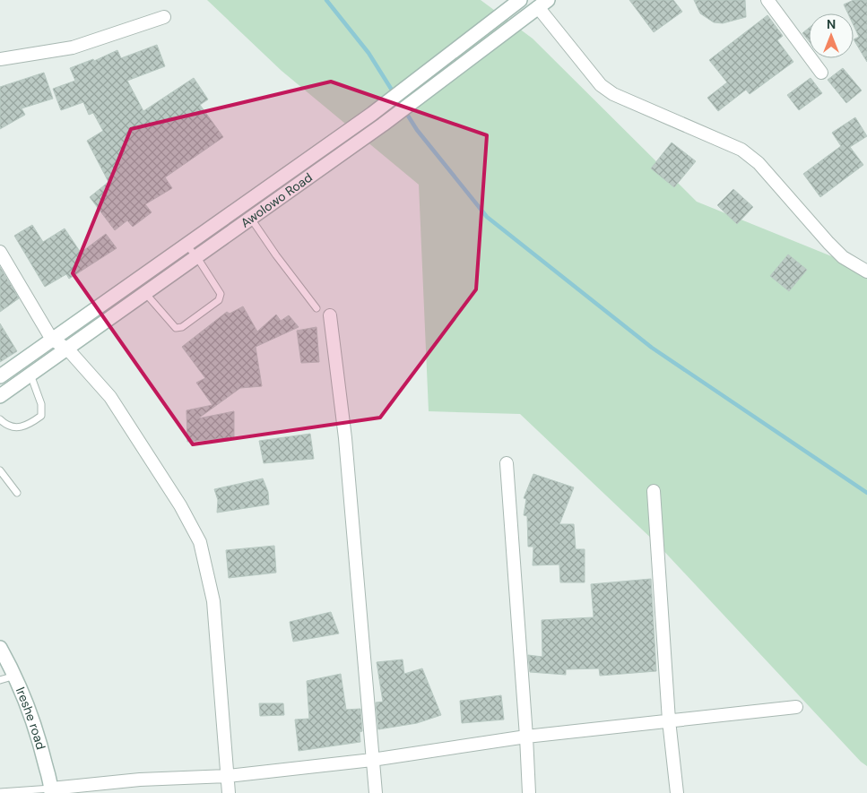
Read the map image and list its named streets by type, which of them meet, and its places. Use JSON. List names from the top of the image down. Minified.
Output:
{"streets":{"main road":["Awolowo Road","Ireshe road"]},"north":"top"}
